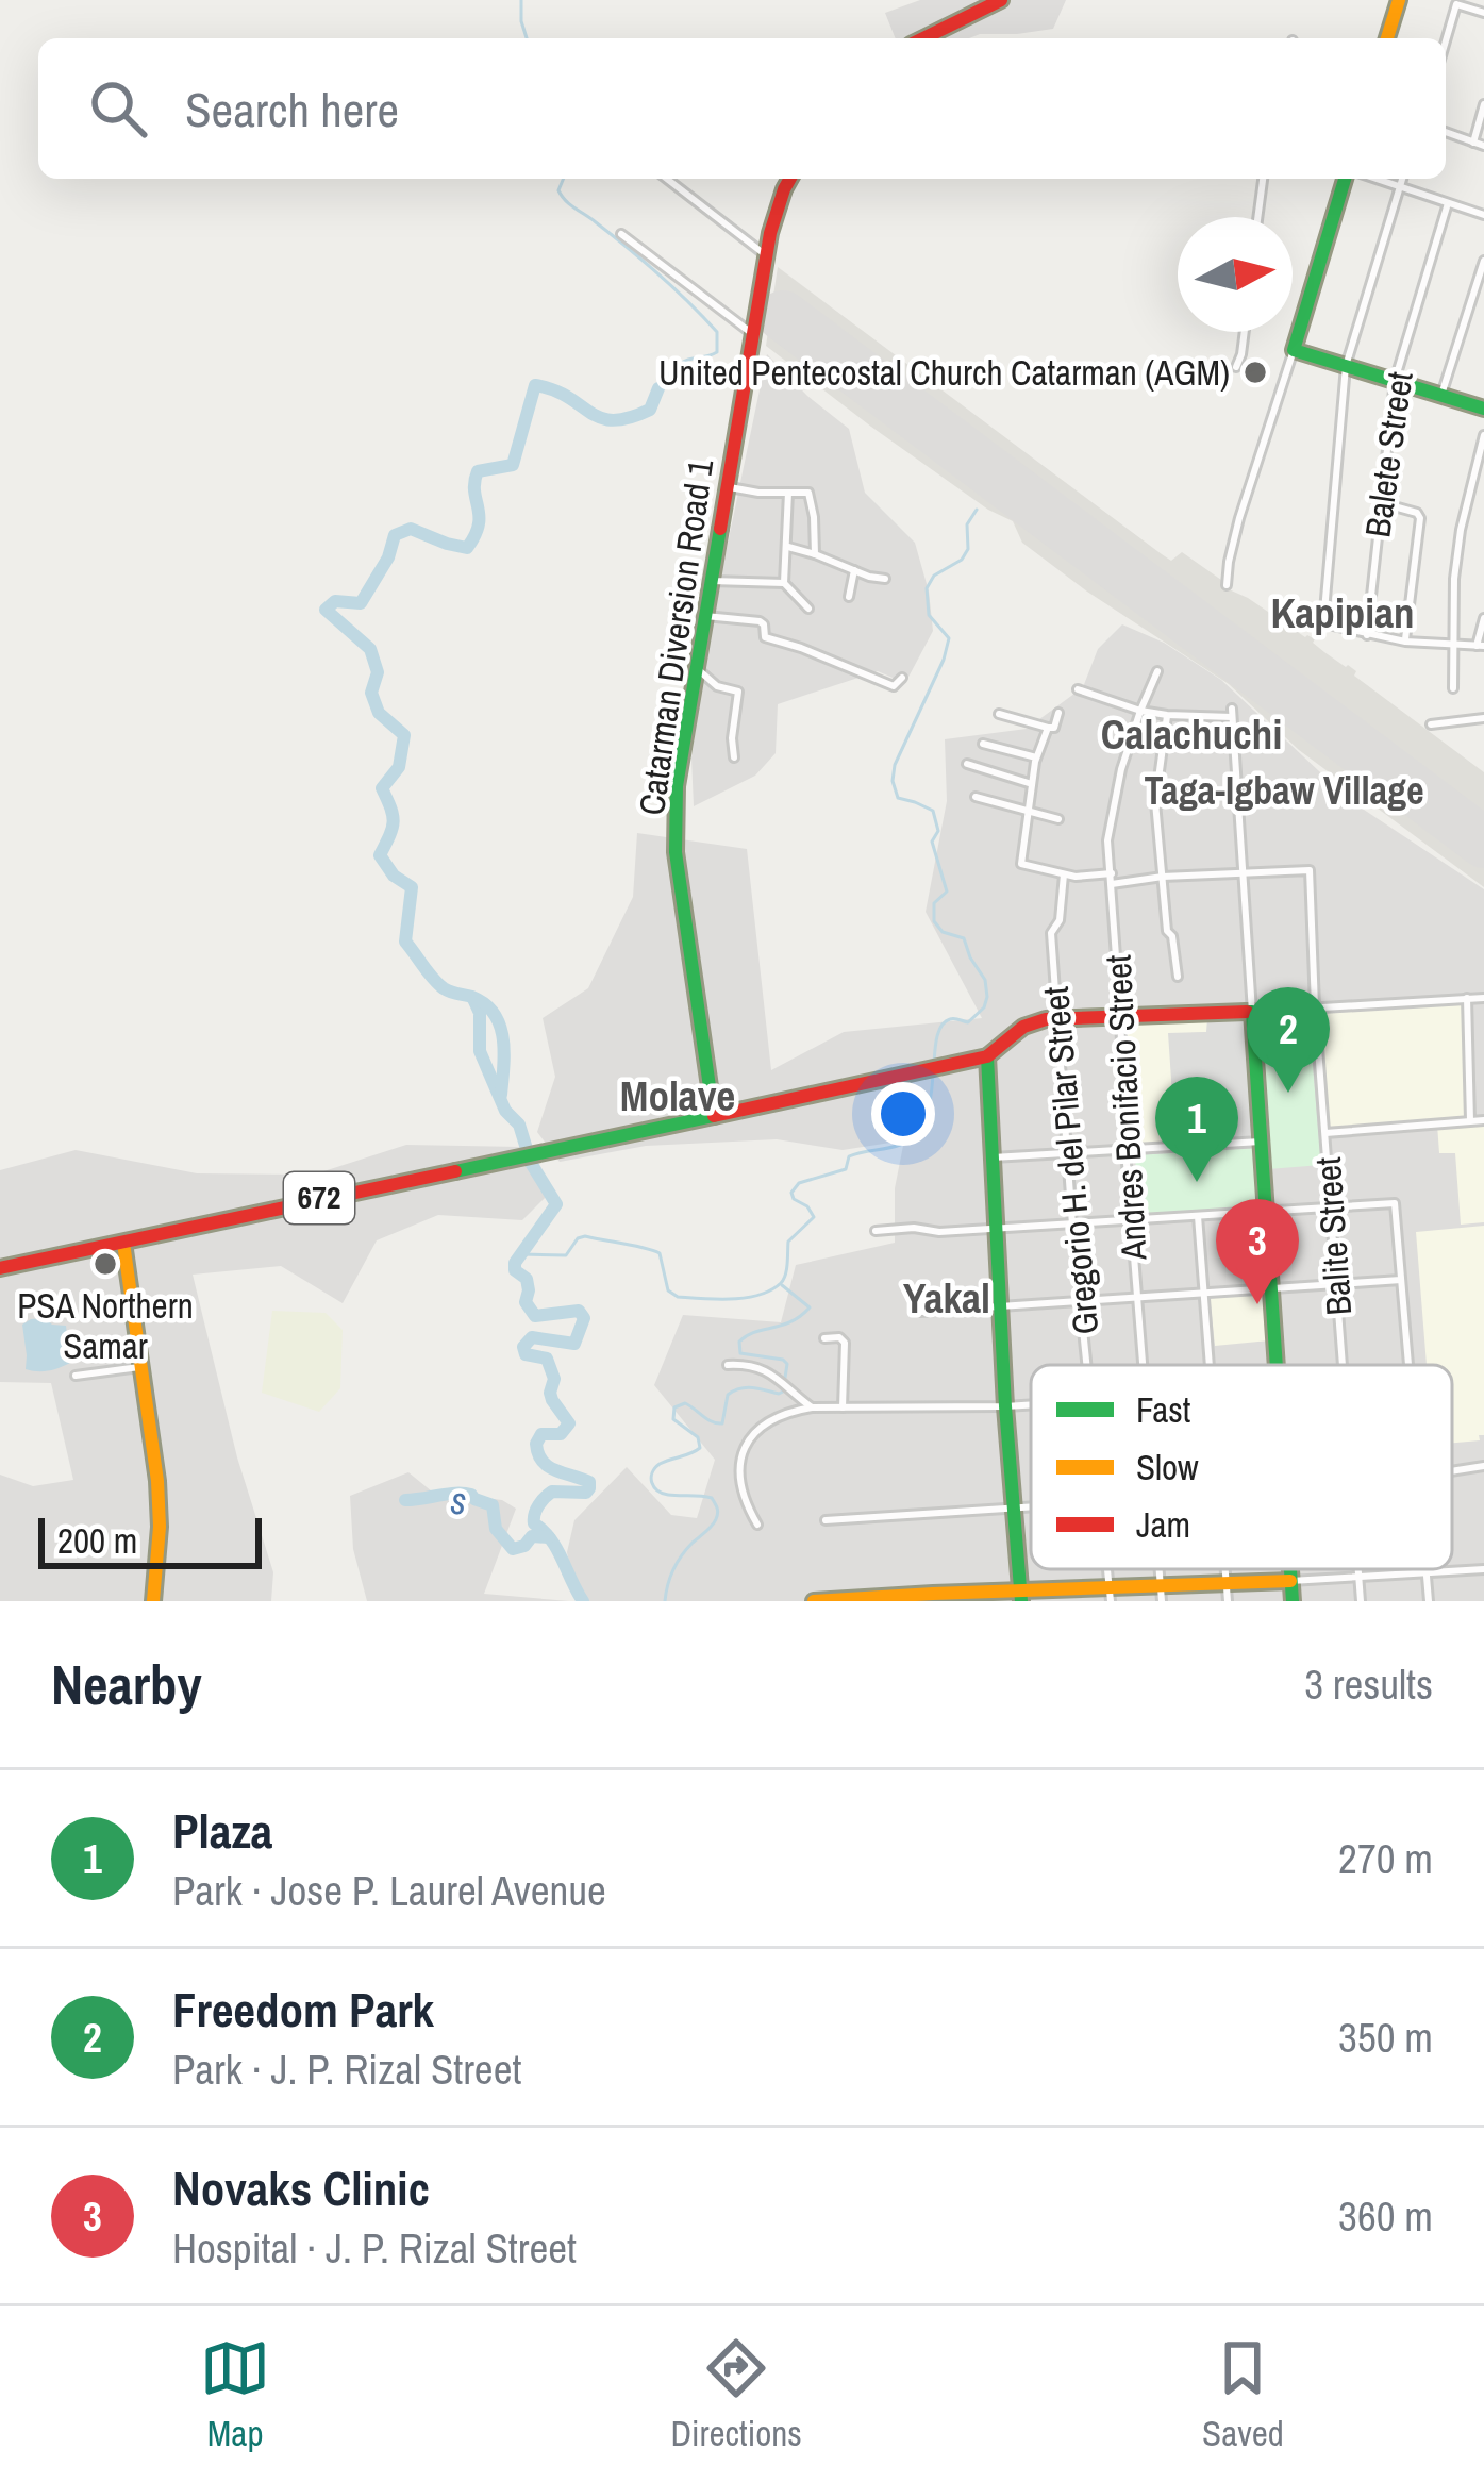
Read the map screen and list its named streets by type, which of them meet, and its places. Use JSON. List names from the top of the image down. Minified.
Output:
{"streets":{"main road":["Catarman Diversion Road 1","672"],"street":["Balete Street","Andres Bonifacio Street","Gregorio H. del Pilar Street","Balite Street"]},"crossings":[["Catarman Diversion Road 1","672"],["Andres Bonifacio Street","672"],["Gregorio H. del Pilar Street","672"],["672","Balite Street"]],"districts":["Kapipian","Calachuchi","Taga-Igbaw Village","Molave","Yakal"],"water":["s"],"places":["United Pentecostal Church Catarman (AGM)","PSA Northern Samar"],"legend":["Fast","Slow","Jam"],"scale_bar":"200 m","north":"right","page":{"search":"Search here","pins":["2","1","3"],"scale":"200 m","heading":["Nearby","3 results"],"list":[{"mark":"1","name":"Plaza","note":"Park · Jose P. Laurel Avenue","value":"270 m"},{"mark":"2","name":"Freedom Park","note":"Park · J. P. Rizal Street","value":"350 m"},{"mark":"3","name":"Novaks Clinic","note":"Hospital · J. P. Rizal Street","value":"360 m"}],"nav":["Map","Directions","Saved"]}}
